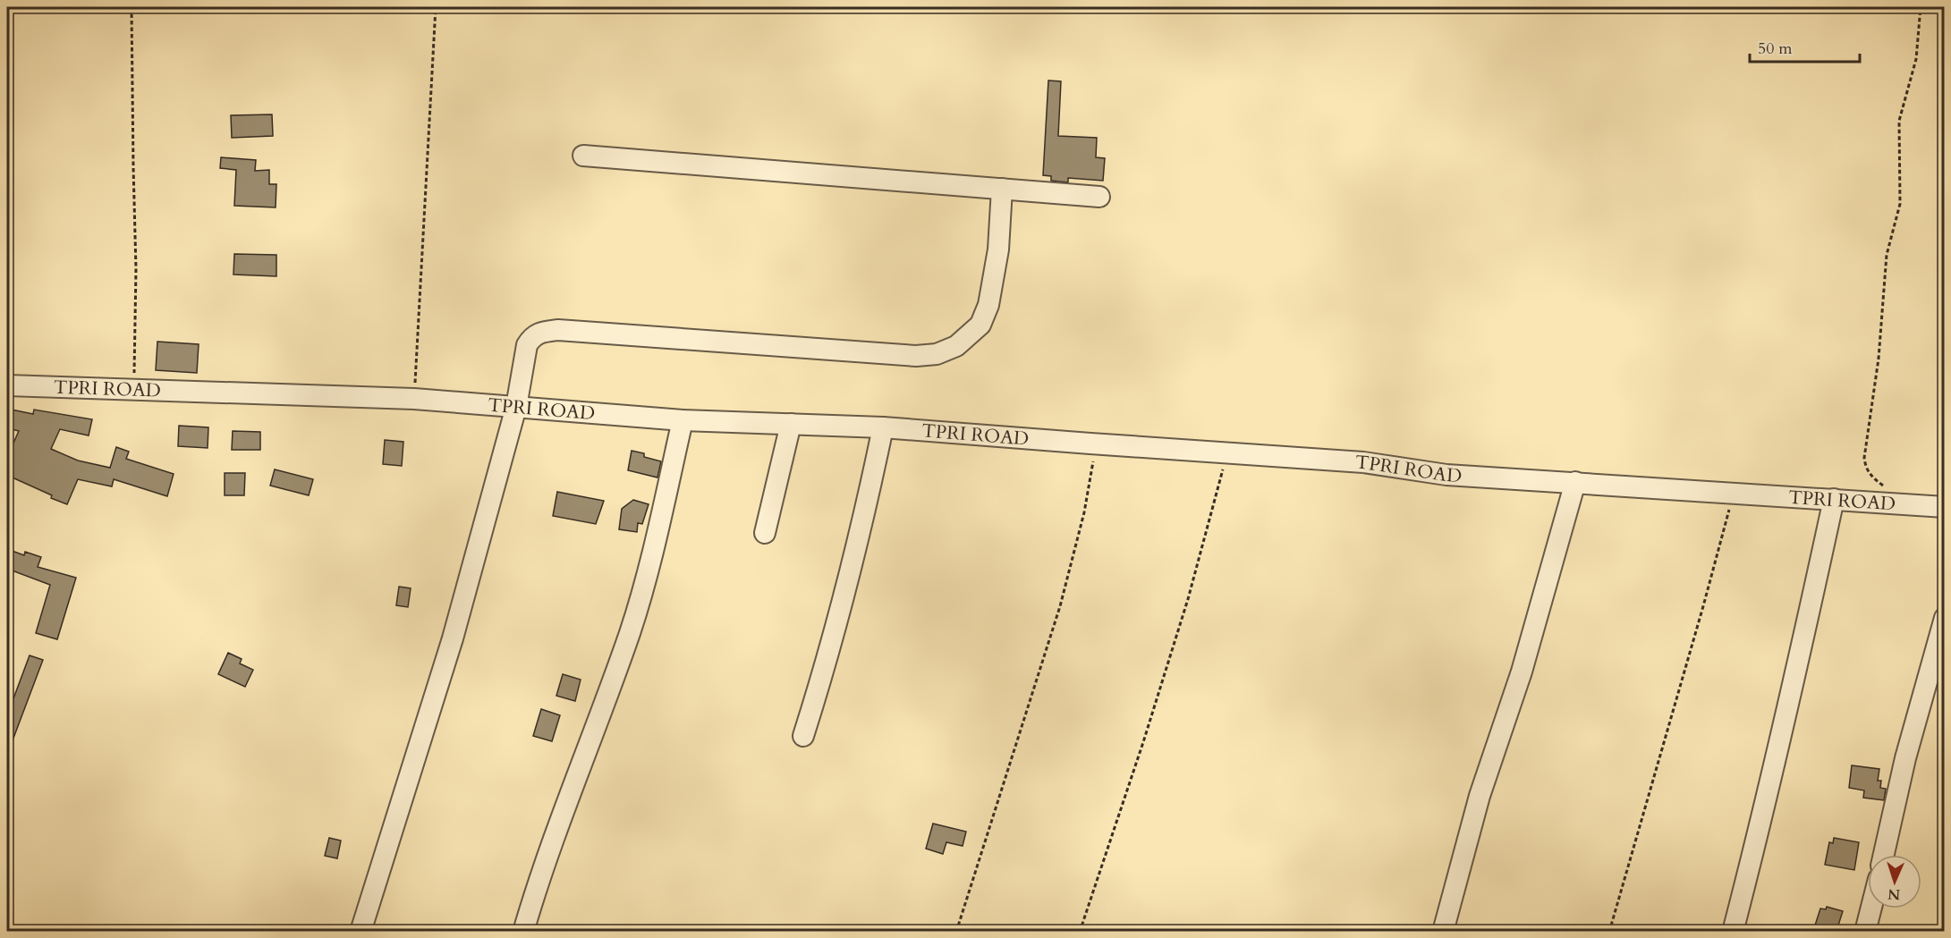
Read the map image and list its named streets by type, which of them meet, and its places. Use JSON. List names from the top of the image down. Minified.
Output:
{"streets":{"street":["TPRI ROAD"]},"scale_bar":"50 m","north":"bottom"}
